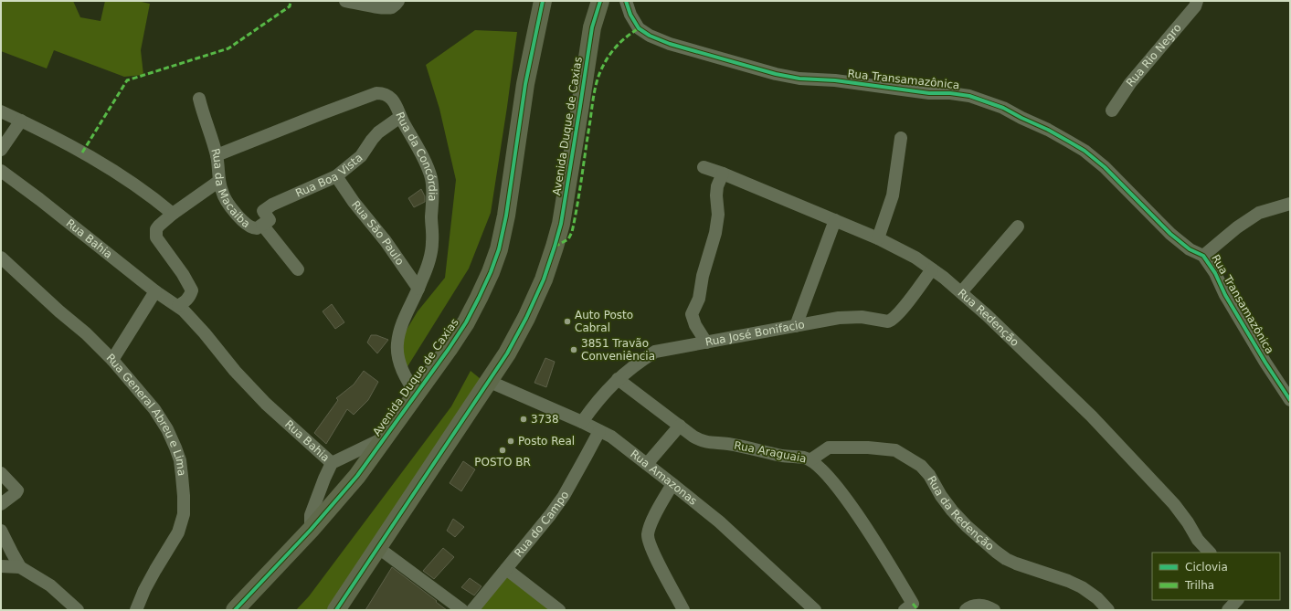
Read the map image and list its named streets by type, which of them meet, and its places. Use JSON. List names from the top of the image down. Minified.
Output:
{"streets":{"highway":["Avenida Duque de Caxias"],"street":["Rua Rio Negro","Rua Transamazônica","Rua da Concórdia","Rua Boa Vista","Rua da Macaiba","Rua São Paulo","Rua Bahia","Rua Redenção","Rua José Bonifacio","Rua General Abreu e Lima","Rua Araguaia","Rua Amazonas","Rua da Redenção","Rua do Campo"]},"crossings":[["Avenida Duque de Caxias","Rua da Concórdia"],["Avenida Duque de Caxias","Rua Bahia"],["Avenida Duque de Caxias","Rua Amazonas"],["Rua da Concórdia","Rua Boa Vista"],["Rua da Concórdia","Rua da Macaiba"],["Rua da Concórdia","Rua São Paulo"],["Rua Boa Vista","Rua da Macaiba"],["Rua Boa Vista","Rua São Paulo"],["Rua Redenção","Rua José Bonifacio"],["Rua José Bonifacio","Rua Araguaia"],["Rua José Bonifacio","Rua Amazonas"],["Rua Araguaia","Rua da Redenção"],["Rua Amazonas","Rua do Campo"]],"places":["Auto Posto Cabral","3851 Travão Conveniência","3738","Posto Real","POSTO BR"],"legend":["Ciclovia","Trilha"]}
